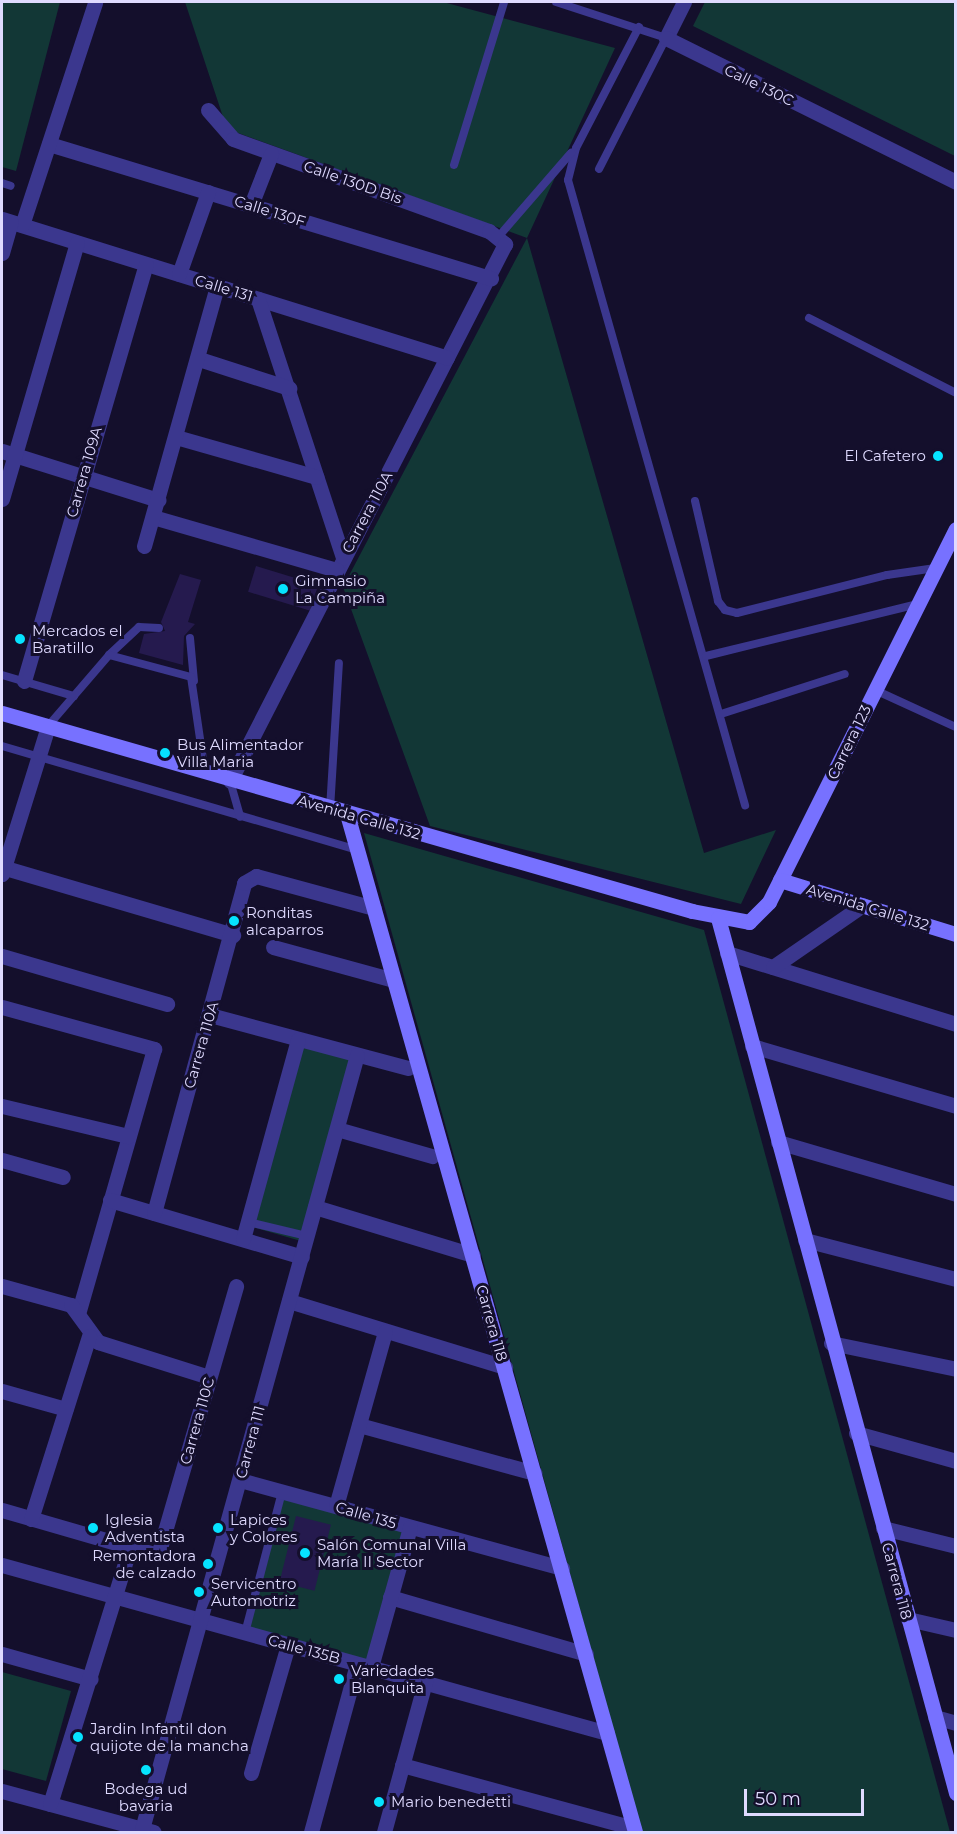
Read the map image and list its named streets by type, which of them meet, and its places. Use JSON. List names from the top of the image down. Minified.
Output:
{"streets":{"street":["Calle 130C","Calle 130D Bis","Calle 130F","Calle 131","Carrera 109A","Carrera 110A","Carrera 123","Avenida Calle 132","Carrera 118","Carrera 110C","Carrera 111","Calle 135","Calle 135B"]},"crossings":[["Calle 130D Bis","Carrera 110A"],["Calle 130F","Carrera 110A"],["Calle 131","Carrera 109A"],["Calle 131","Carrera 110A"],["Carrera 110A","Avenida Calle 132"],["Carrera 110A","Carrera 118"],["Carrera 123","Avenida Calle 132"],["Carrera 123","Carrera 118"],["Avenida Calle 132","Carrera 118"],["Carrera 118","Calle 135"],["Carrera 118","Calle 135B"],["Carrera 111","Calle 135"],["Carrera 111","Calle 135B"]],"places":["El Cafetero","Gimnasio La Campiña","Mercados el Baratillo","Bus Alimentador Villa Maria","Ronditas alcaparros","Iglesia Adventista","Lapices y Colores","Salón Comunal Villa María II Sector","Remontadora de calzado","Servicentro Automotriz","Variedades Blanquita","Jardin Infantil don quijote de la mancha","Bodega ud bavaria","Mario benedetti"],"scale_bar":"50 m"}
